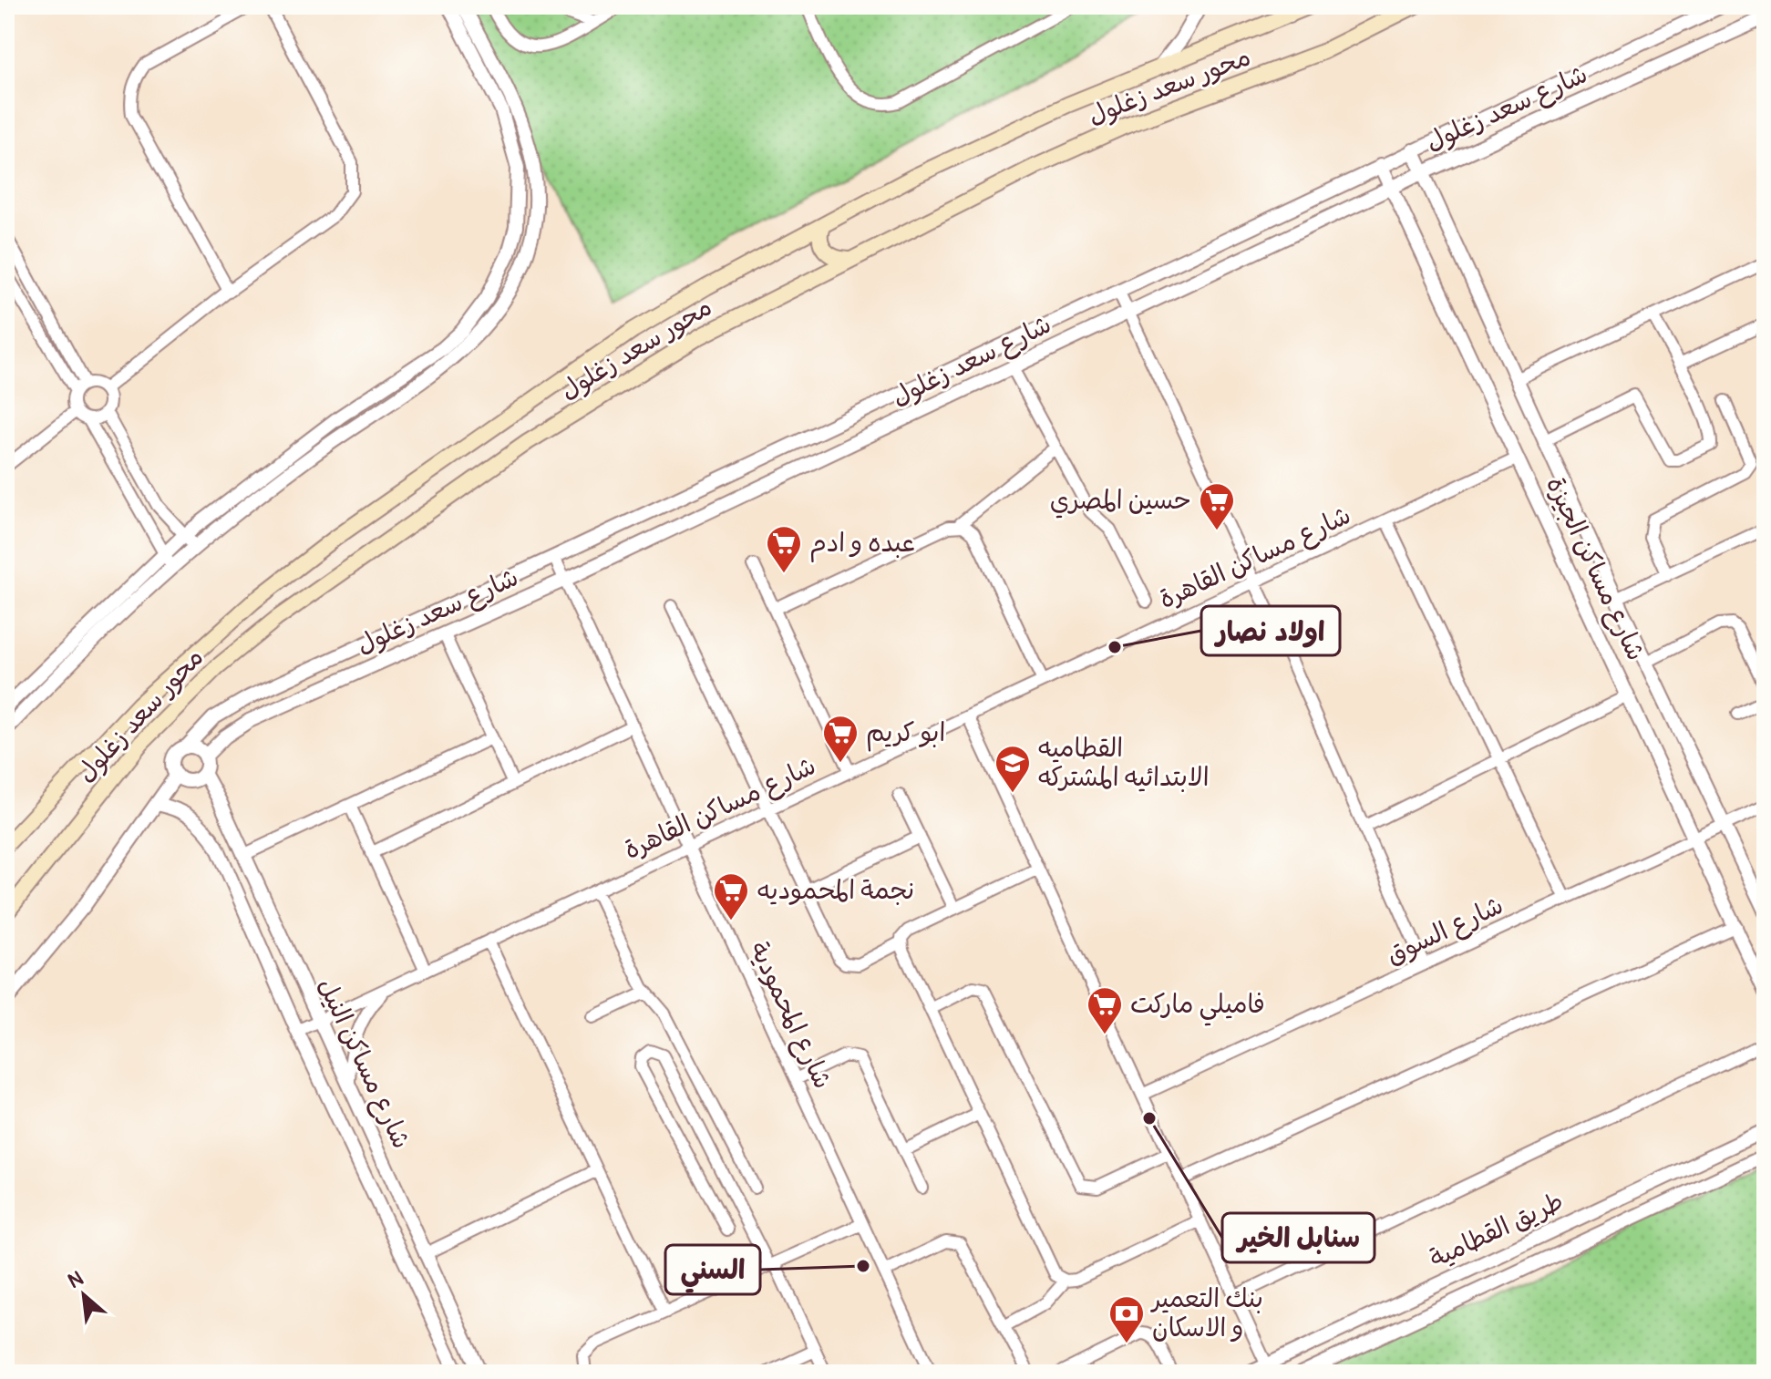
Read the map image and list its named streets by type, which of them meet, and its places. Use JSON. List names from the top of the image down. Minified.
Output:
{"streets":{"main road":["محور سعد زغلول"],"street":["شارع سعد زغلول","شارع مساكن القاهرة","شارع مساكن الجيزة","شارع السوق","شارع المحمودية","شارع مساكن النيل","طريق القطامية"]},"crossings":[["شارع سعد زغلول","شارع مساكن الجيزة"],["شارع سعد زغلول","شارع المحمودية"],["شارع سعد زغلول","شارع مساكن النيل"],["شارع مساكن القاهرة","شارع مساكن الجيزة"],["شارع مساكن القاهرة","شارع المحمودية"],["شارع مساكن القاهرة","شارع مساكن النيل"],["شارع مساكن الجيزة","شارع السوق"]],"places":{"supermarket":["حسين المصري","عبده و ادم","ابو كريم","نجمة المحموديه","فاميلي ماركت"],"other":["اولاد نصار","سنابل الخير","السني"],"school or university":["القطاميه الابتدائيه المشتركه"],"bank":["بنك التعمير و الاسكان"]},"north":"top left"}
